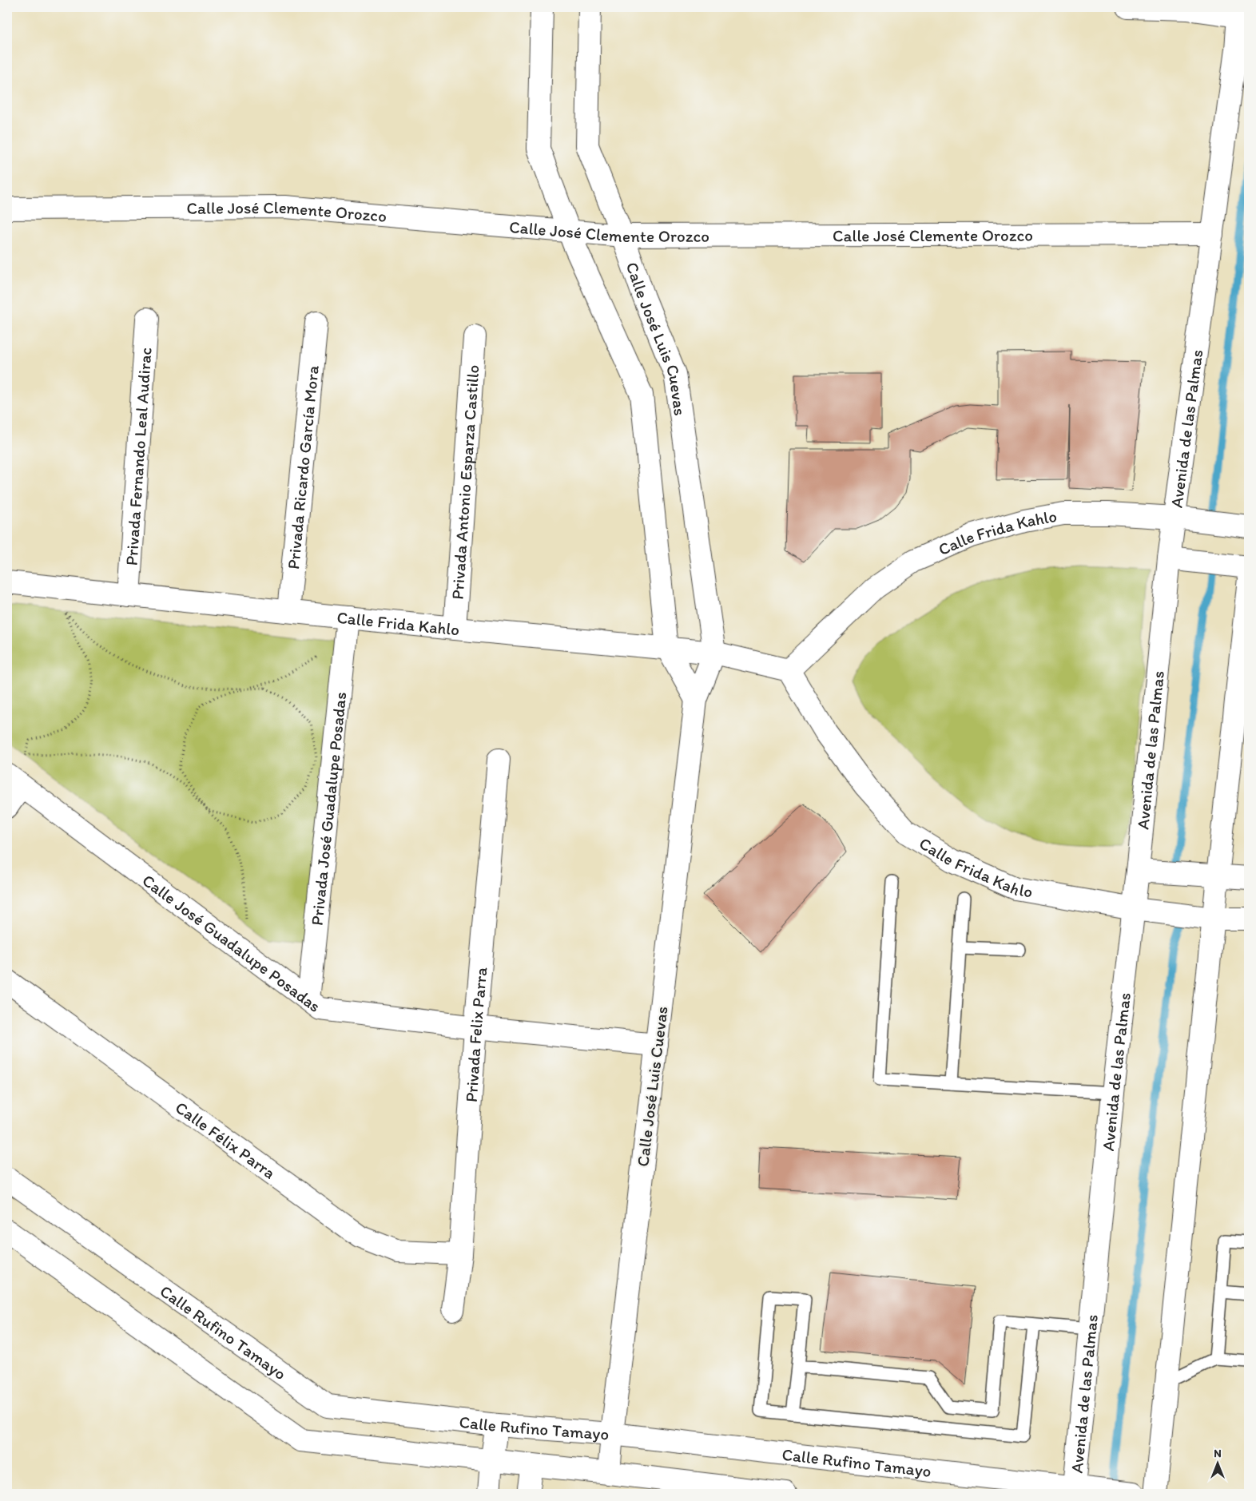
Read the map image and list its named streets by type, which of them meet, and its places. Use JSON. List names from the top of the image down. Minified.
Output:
{"streets":{"street":["Calle José Clemente Orozco","Calle José Luis Cuevas","Avenida de las Palmas","Privada Fernando Leal Audirac","Privada Ricardo García Mora","Privada Antonio Esparza Castillo","Calle Frida Kahlo","Privada José Guadalupe Posadas","Calle José Guadalupe Posadas","Privada Felix Parra","Calle Félix Parra","Calle Rufino Tamayo"]},"crossings":[["Calle José Clemente Orozco","Calle José Luis Cuevas"],["Calle José Clemente Orozco","Avenida de las Palmas"],["Calle José Luis Cuevas","Calle Frida Kahlo"],["Calle José Luis Cuevas","Calle José Guadalupe Posadas"],["Calle José Luis Cuevas","Calle Rufino Tamayo"],["Avenida de las Palmas","Calle Frida Kahlo"],["Avenida de las Palmas","Calle Rufino Tamayo"],["Privada Fernando Leal Audirac","Calle Frida Kahlo"],["Privada Ricardo García Mora","Calle Frida Kahlo"],["Privada Antonio Esparza Castillo","Calle Frida Kahlo"],["Calle Frida Kahlo","Privada José Guadalupe Posadas"],["Privada José Guadalupe Posadas","Calle José Guadalupe Posadas"],["Calle José Guadalupe Posadas","Privada Felix Parra"],["Privada Felix Parra","Calle Félix Parra"]],"north":"top"}
